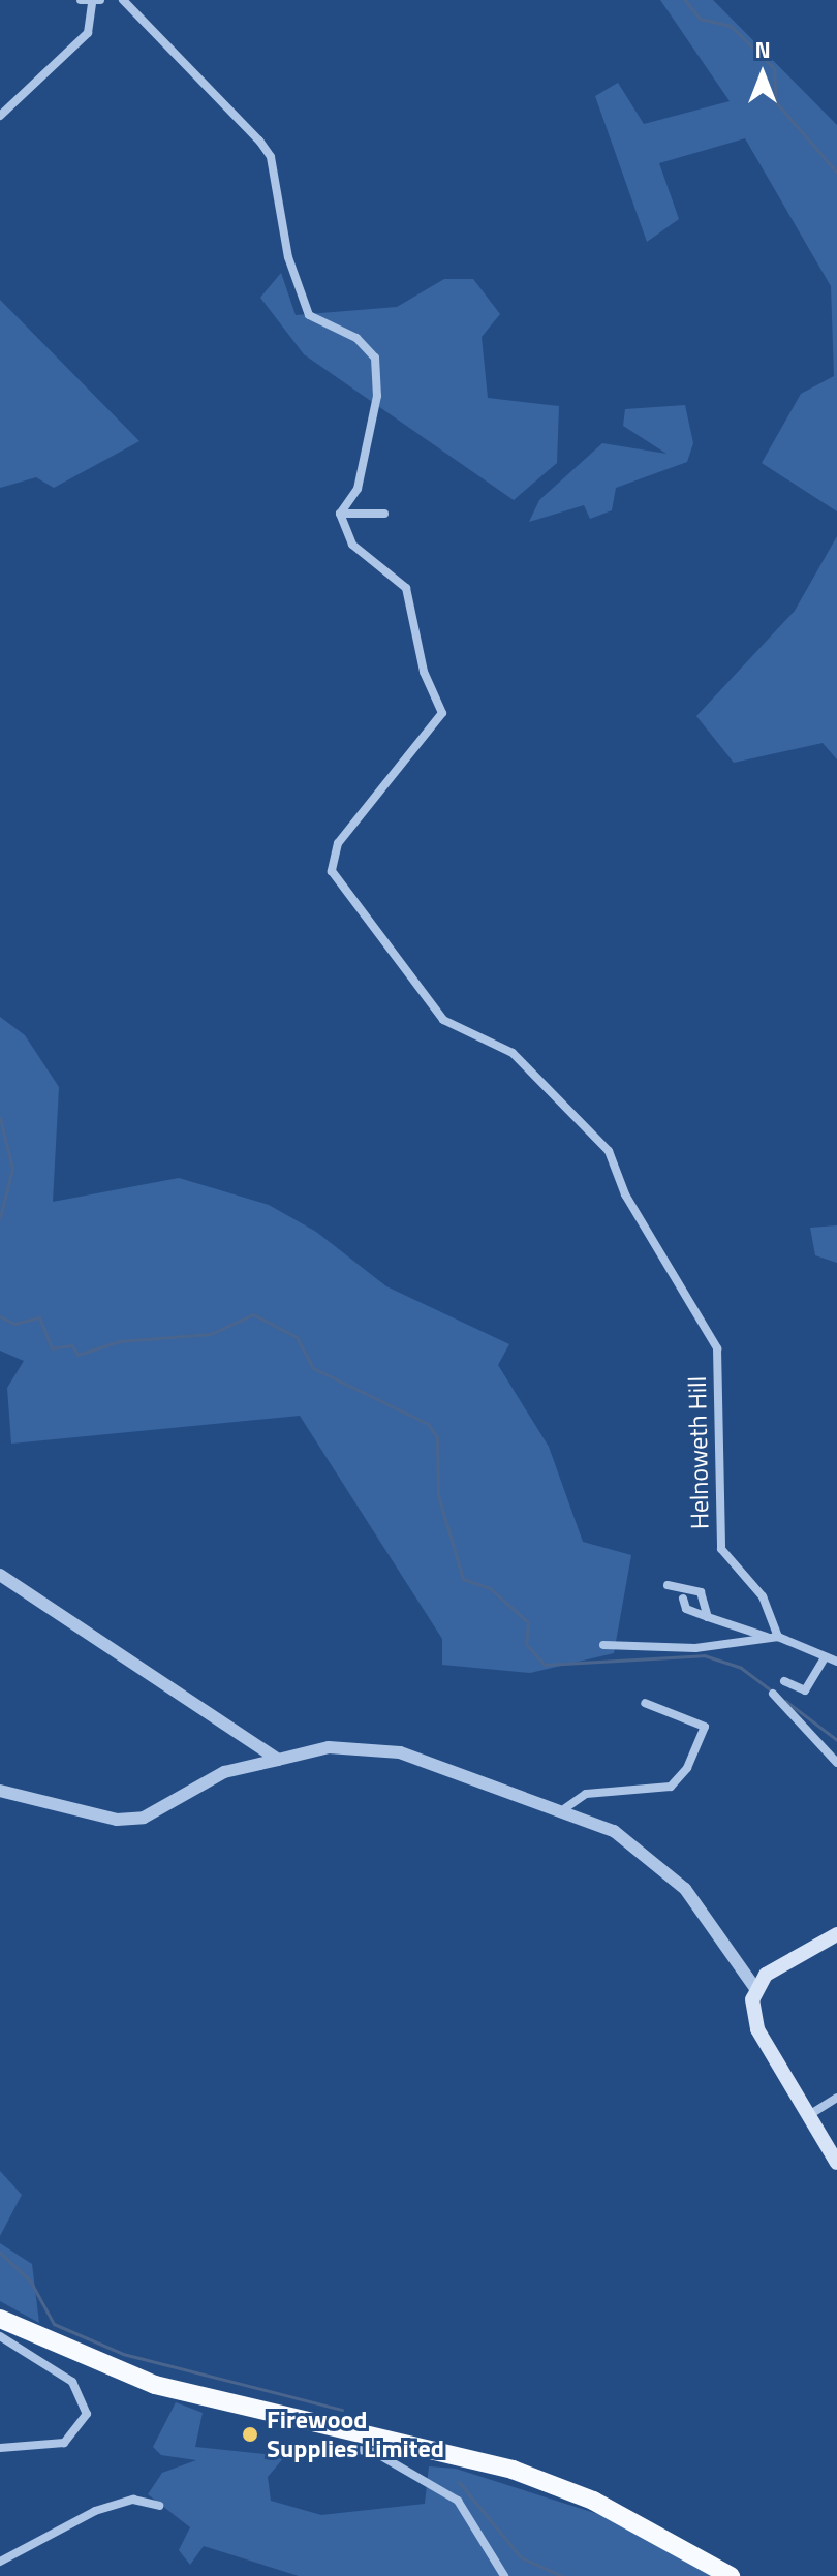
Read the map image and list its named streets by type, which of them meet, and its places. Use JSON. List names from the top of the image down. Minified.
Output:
{"streets":{"street":["Helnoweth Hill"]},"places":["Firewood Supplies Limited"],"north":"top"}
